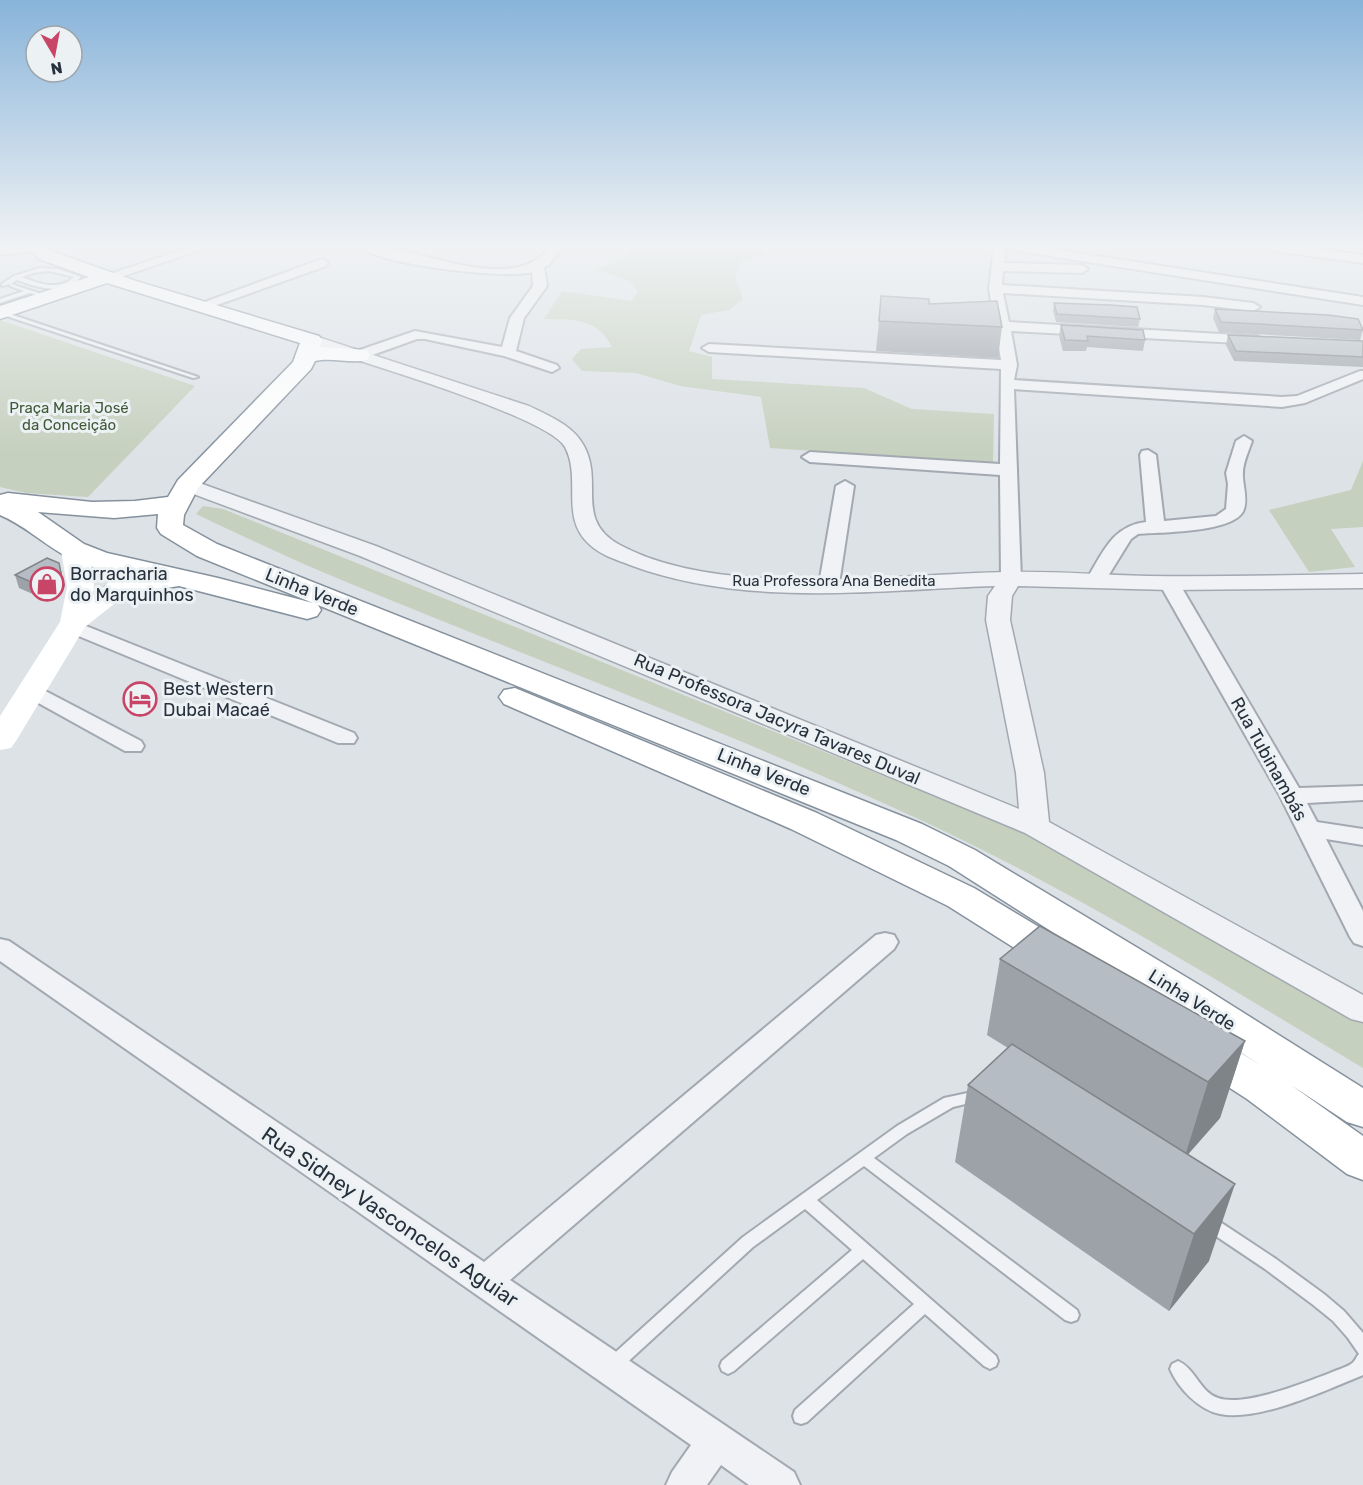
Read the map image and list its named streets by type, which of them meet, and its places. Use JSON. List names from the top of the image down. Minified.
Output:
{"streets":{"highway":["Linha Verde"],"street":["Rua Professora Ana Benedita","Rua Professora Jacyra Tavares Duval","Rua Tubinambás","Rua Sidney Vasconcelos Aguiar"]},"crossings":[["Rua Professora Ana Benedita","Rua Tubinambás"],["Linha Verde","Rua Professora Jacyra Tavares Duval"]],"parks":["Praça Maria José da Conceição"],"places":{"shop":["Borracharia do Marquinhos"],"hotel":["Best Western Dubai Macaé"]},"north":"bottom"}
